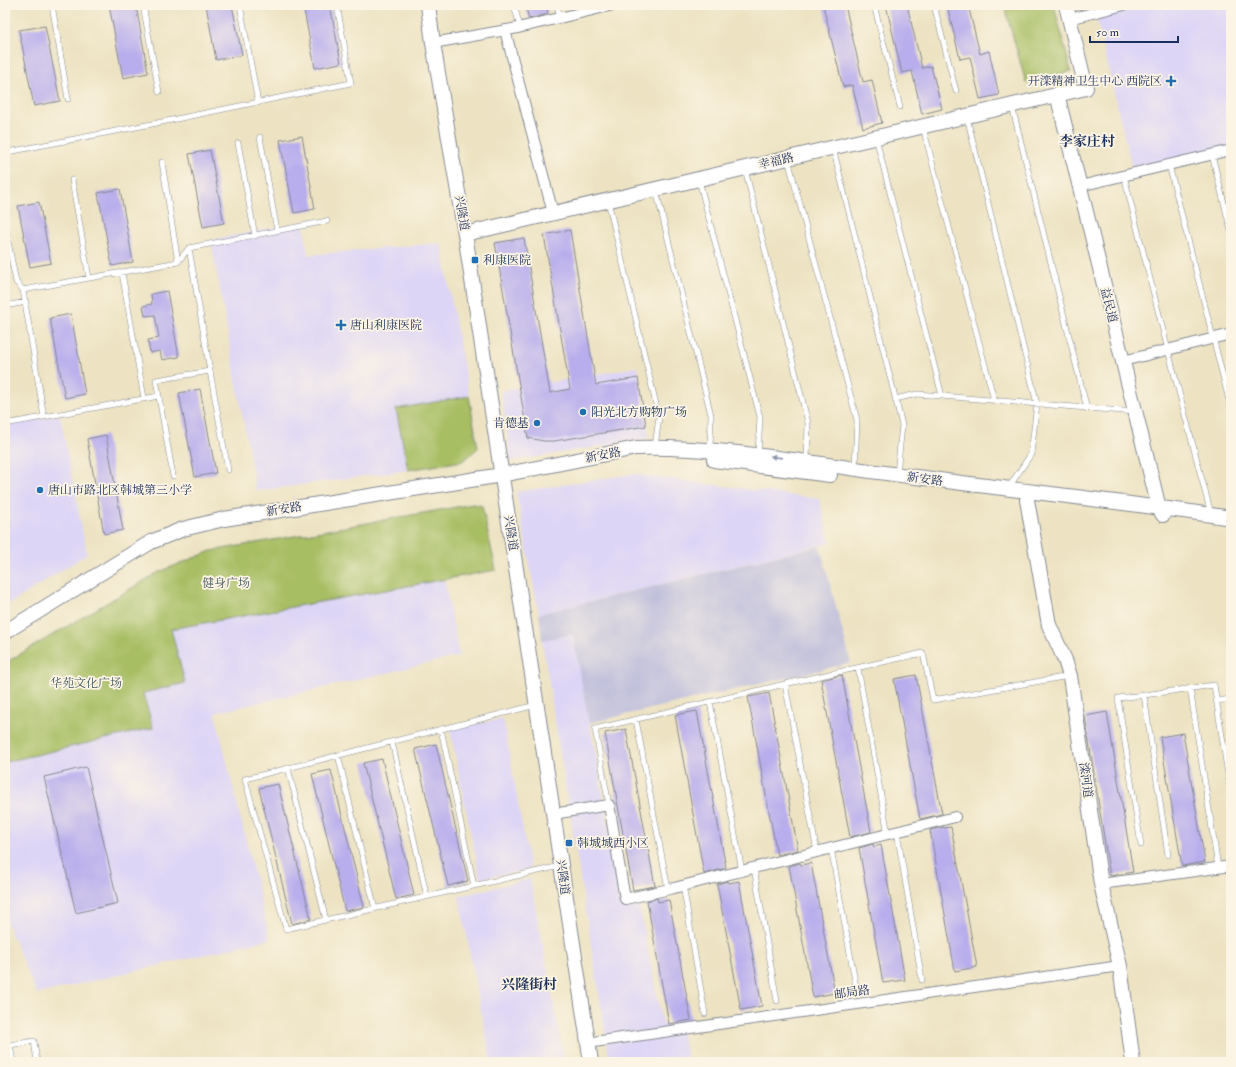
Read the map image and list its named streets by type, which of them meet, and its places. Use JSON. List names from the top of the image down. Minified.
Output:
{"streets":{"main road":["幸福路","兴隆道","益民道","新安路","滦河道"],"street":["邮局路"]},"crossings":[["幸福路","兴隆道"],["幸福路","益民道"],["兴隆道","新安路"],["兴隆道","邮局路"],["益民道","新安路"],["新安路","滦河道"],["滦河道","邮局路"]],"districts":["李家庄村","兴隆街村"],"parks":["健身广场","华苑文化广场"],"places":{"health":["开滦精神卫生中心 西院区","唐山利康医院"],"transit":["利康医院","韩城城西小区"],"other":["阳光北方购物广场","肯德基","唐山市路北区韩城第三小学"]},"scale_bar":"50 m"}
